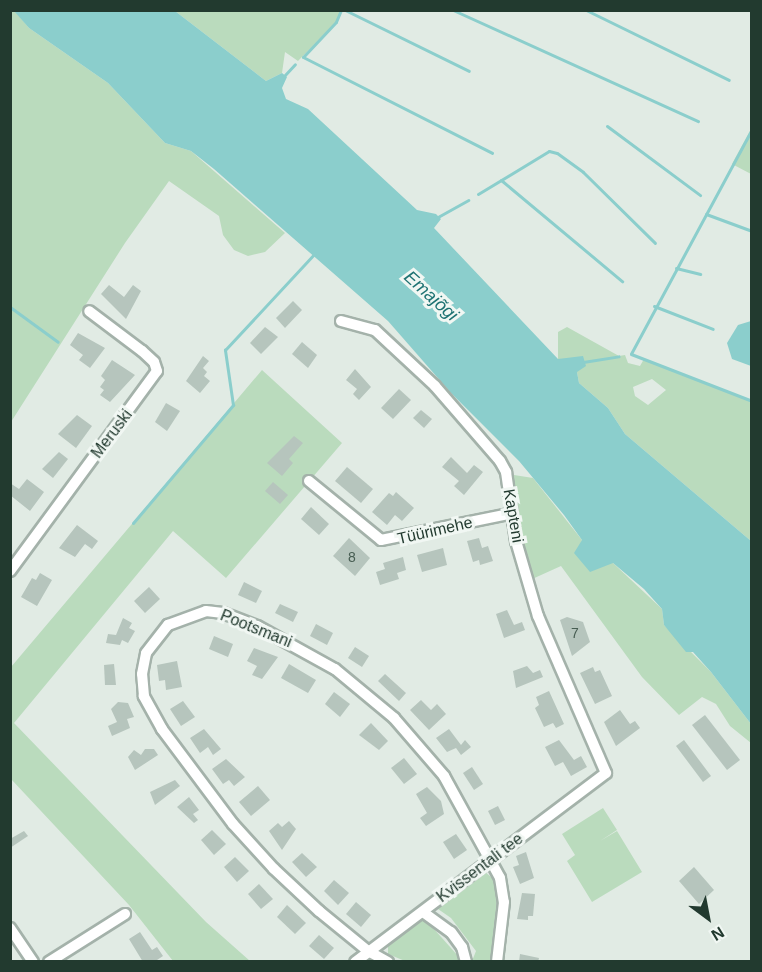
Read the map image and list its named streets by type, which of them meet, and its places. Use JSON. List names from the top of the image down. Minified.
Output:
{"streets":{"street":["Meruski","Kapteni","Tüürimehe","Pootsmani","Kvissentali tee"]},"crossings":[["Kapteni","Tüürimehe"],["Kapteni","Kvissentali tee"],["Pootsmani","Kvissentali tee"]],"water":["Emajõgi"],"house_numbers":["8","7"],"north":"bottom right"}
